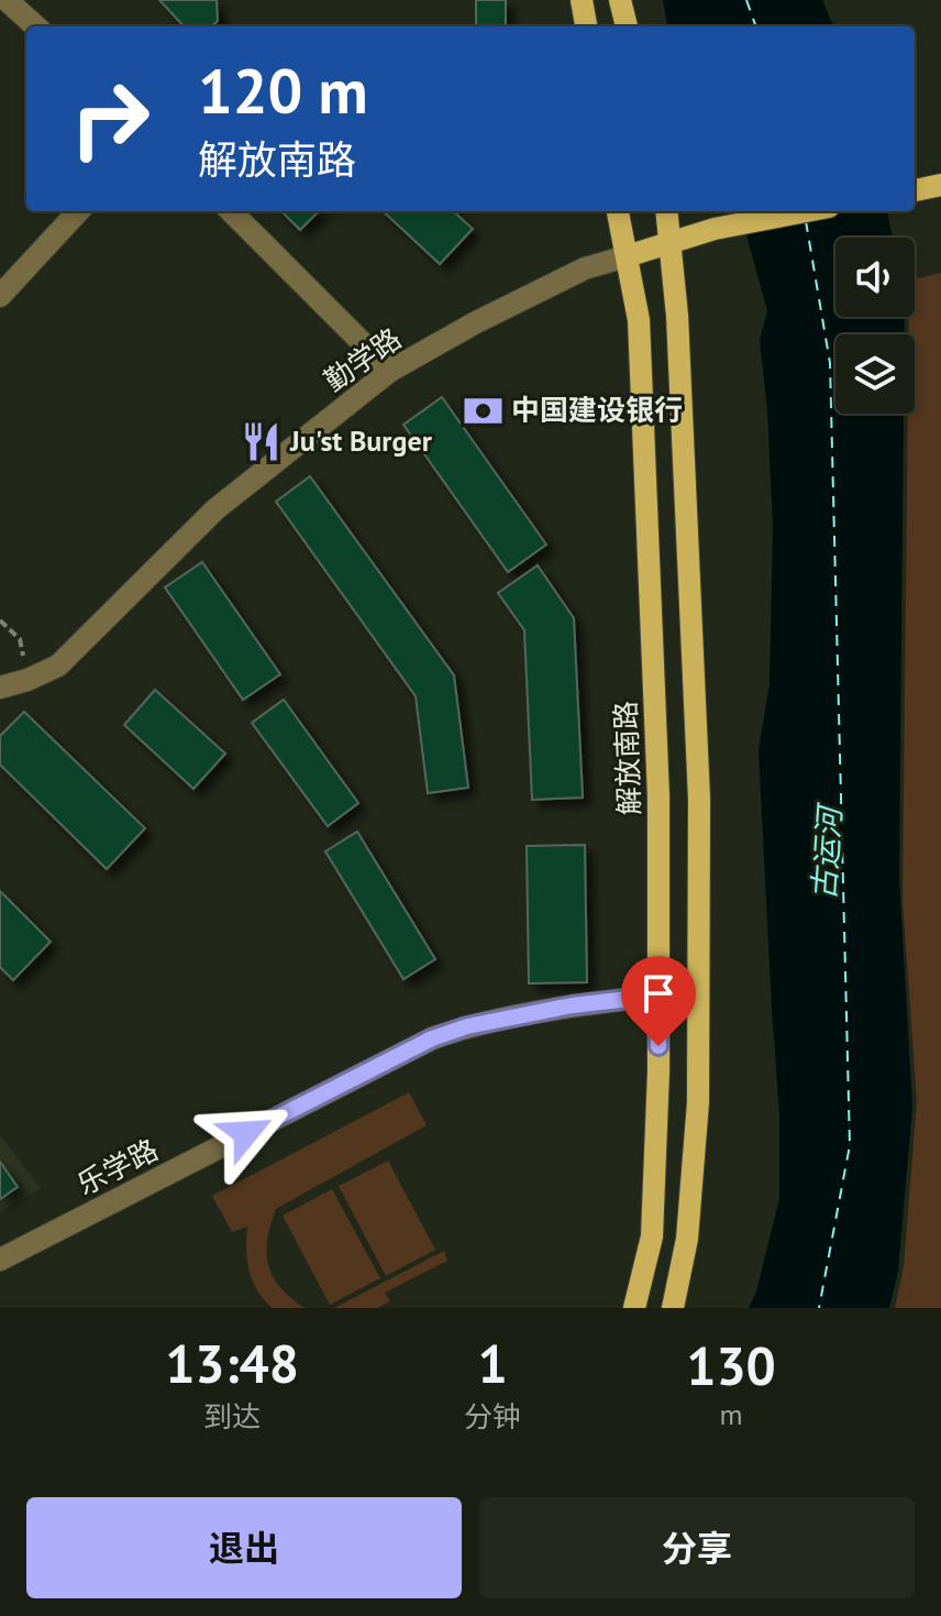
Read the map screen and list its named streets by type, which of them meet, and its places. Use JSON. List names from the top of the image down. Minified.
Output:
{"streets":{"main road":["解放南路"],"street":["勤学路","乐学路"]},"crossings":[["勤学路","解放南路"],["解放南路","乐学路"]],"water":["古运河"],"places":{"bank":["中国建设银行"],"restaurant":["Ju'st Burger"]},"page":{"turn":["120 m","解放南路"],"eta":["13:48","到达","1","分钟","130","m"],"buttons":["退出","分享"]}}
